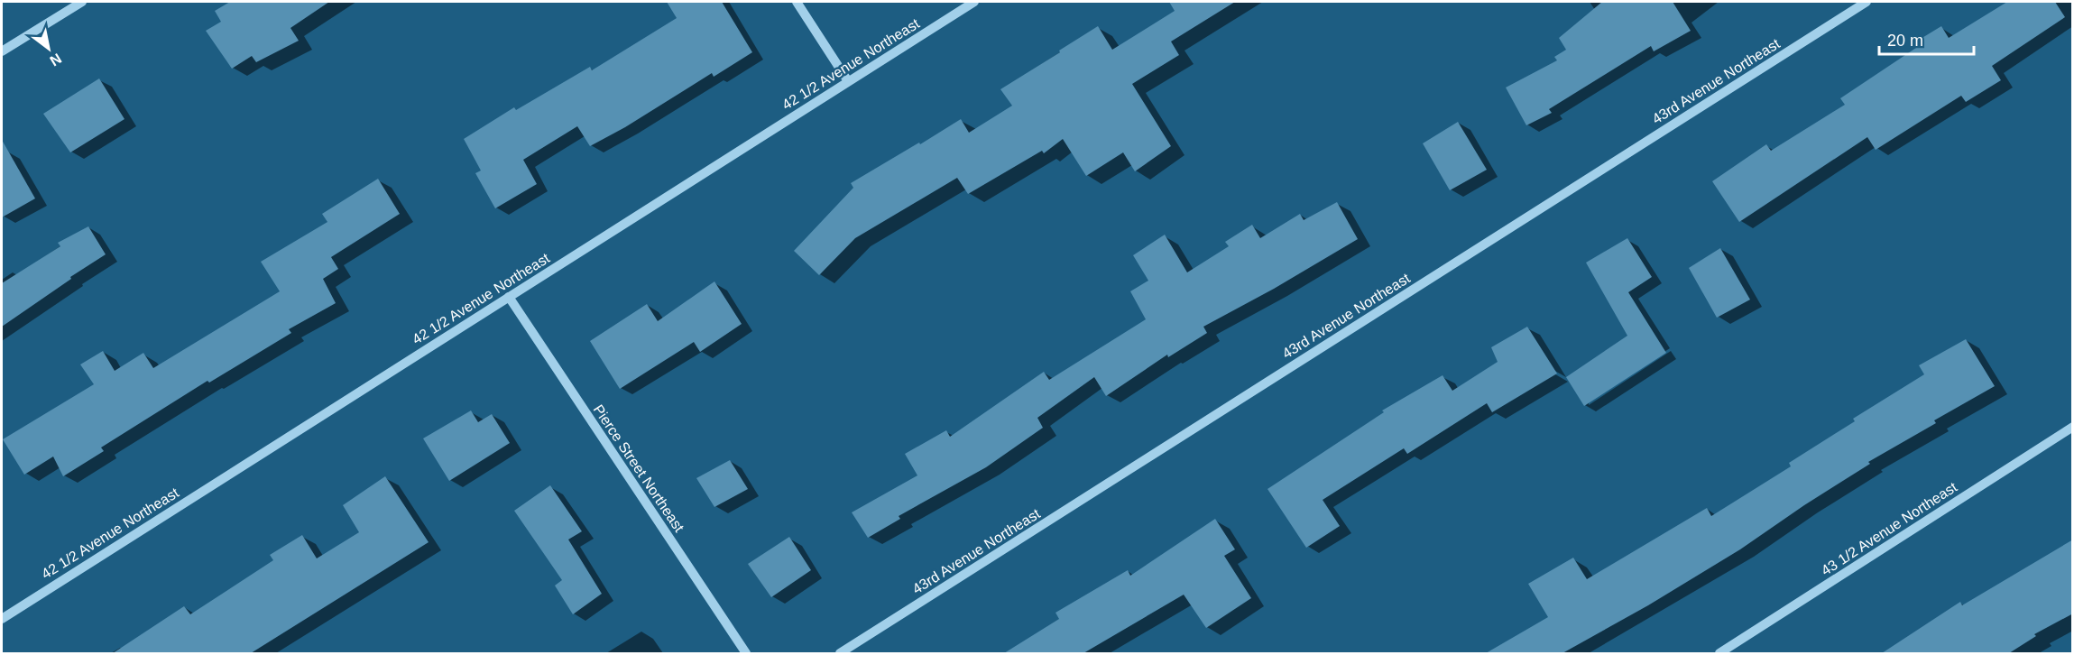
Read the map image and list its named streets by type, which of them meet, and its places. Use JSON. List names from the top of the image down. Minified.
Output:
{"streets":{"street":["42 1/2 Avenue Northeast","43rd Avenue Northeast","Pierce Street Northeast","43 1/2 Avenue Northeast"]},"crossings":[["42 1/2 Avenue Northeast","Pierce Street Northeast"]],"scale_bar":"20 m","north":"bottom right"}
